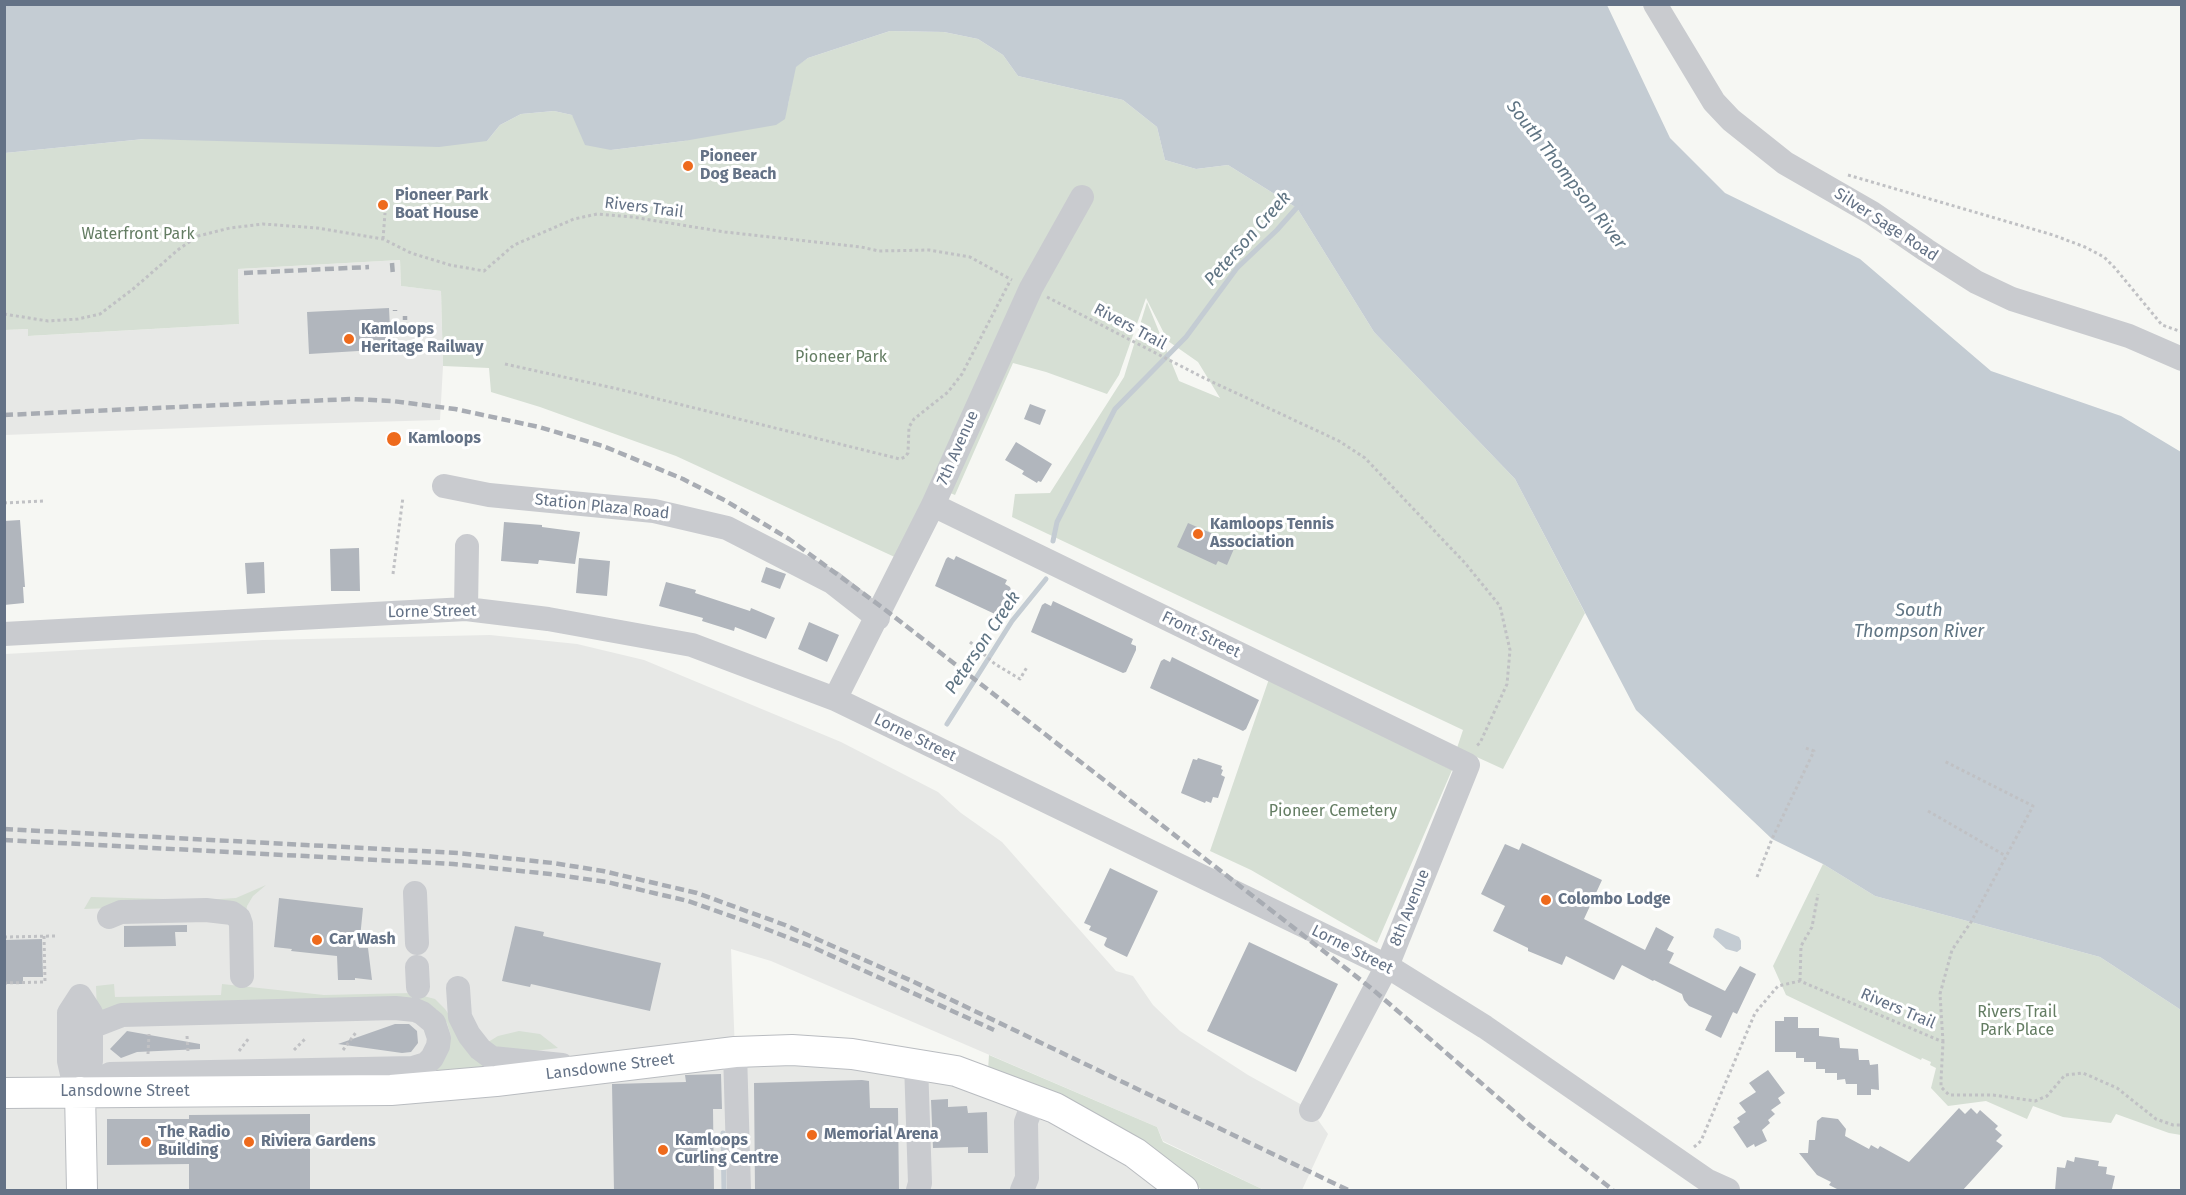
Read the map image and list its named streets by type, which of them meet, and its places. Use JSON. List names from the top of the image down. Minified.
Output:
{"streets":{"main road":["Lansdowne Street"],"street":["Silver Sage Road","7th Avenue","Station Plaza Road","Lorne Street","Front Street","8th Avenue"],"path":["Rivers Trail"]},"crossings":[["Rivers Trail","7th Avenue"],["7th Avenue","Station Plaza Road"],["7th Avenue","Lorne Street"],["7th Avenue","Front Street"],["Lorne Street","8th Avenue"],["Front Street","8th Avenue"]],"water":["South Thompson River","Peterson Creek"],"parks":["Waterfront Park","Pioneer Park","Pioneer Cemetery","Rivers Trail Park Place"],"places":["Pioneer Dog Beach","Pioneer Park Boat House","Kamloops Heritage Railway","Kamloops","Kamloops Tennis Association","Colombo Lodge","Car Wash","Memorial Arena","The Radio Building","Riviera Gardens","Kamloops Curling Centre"]}
